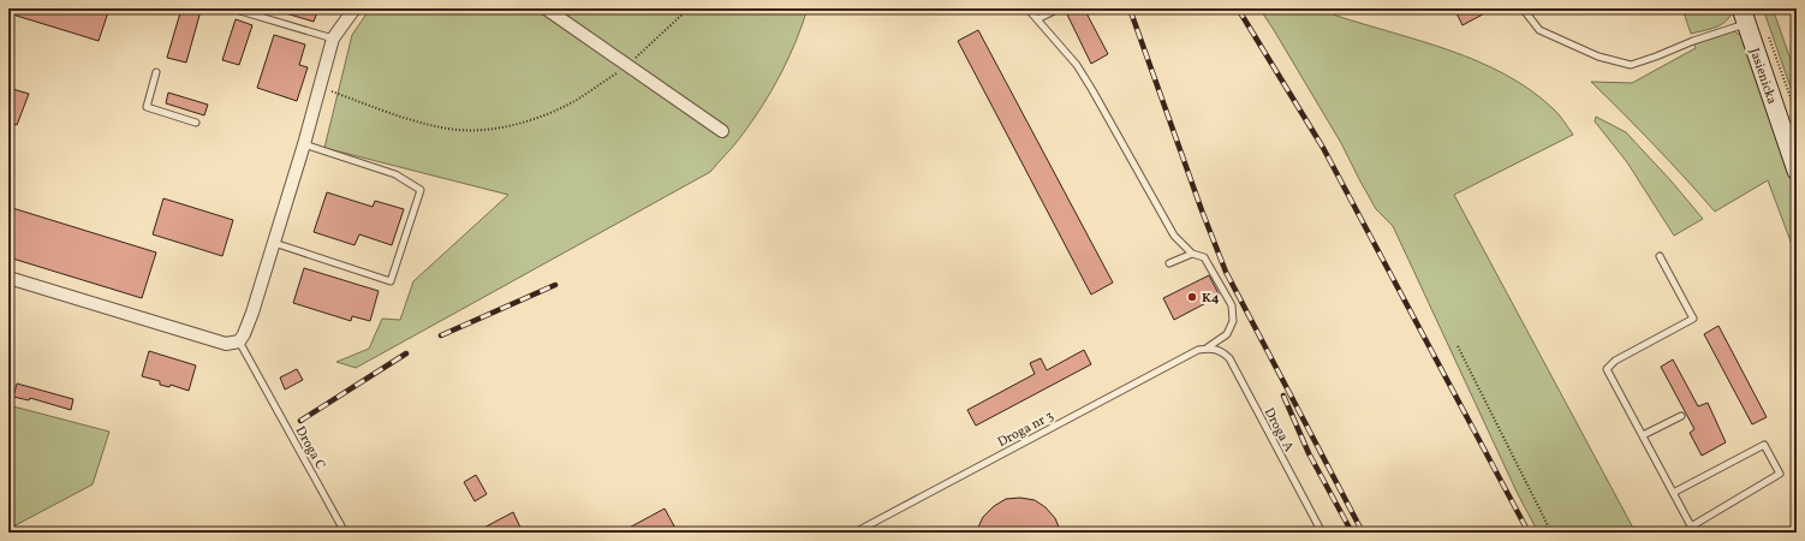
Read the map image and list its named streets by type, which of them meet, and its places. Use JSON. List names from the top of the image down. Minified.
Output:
{"streets":{"main road":["Jasienicka"],"lane":["Droga nr 3","Droga A","Droga C"]},"crossings":[["Droga nr 3","Droga A"]],"places":["K4"]}
